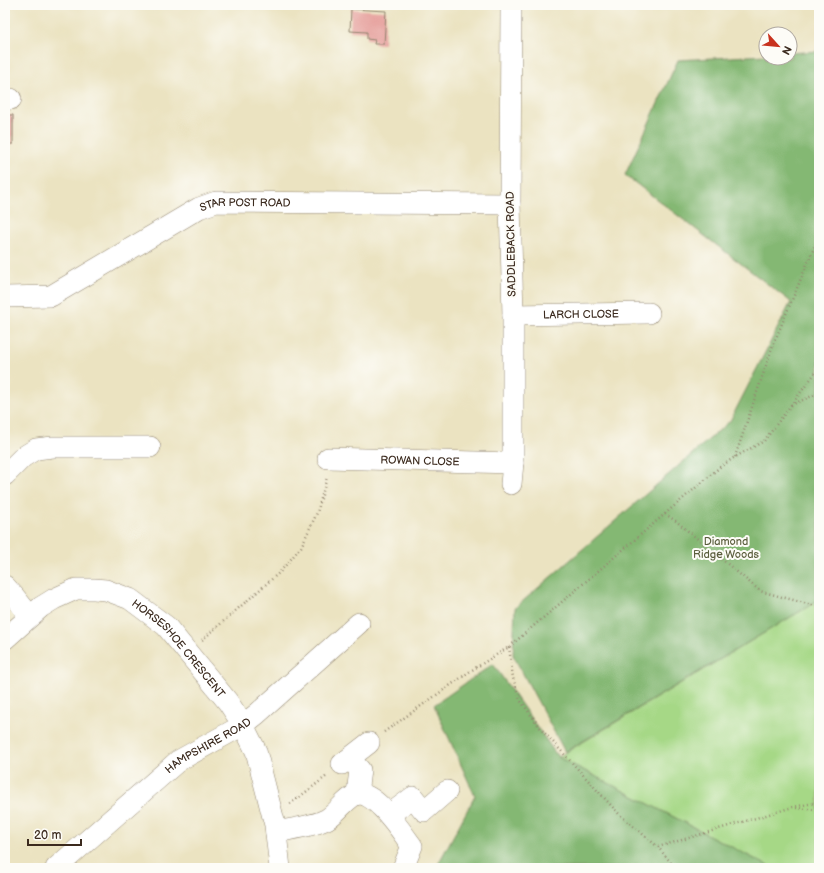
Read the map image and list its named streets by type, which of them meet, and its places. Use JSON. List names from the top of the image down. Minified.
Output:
{"streets":{"street":["STAR POST ROAD","SADDLEBACK ROAD","LARCH CLOSE","ROWAN CLOSE","HORSESHOE CRESCENT","HAMPSHIRE ROAD"]},"crossings":[["STAR POST ROAD","SADDLEBACK ROAD"],["SADDLEBACK ROAD","LARCH CLOSE"],["SADDLEBACK ROAD","ROWAN CLOSE"],["HORSESHOE CRESCENT","HAMPSHIRE ROAD"]],"parks":["Diamond Ridge Woods"],"scale_bar":"20 m","north":"bottom right"}
